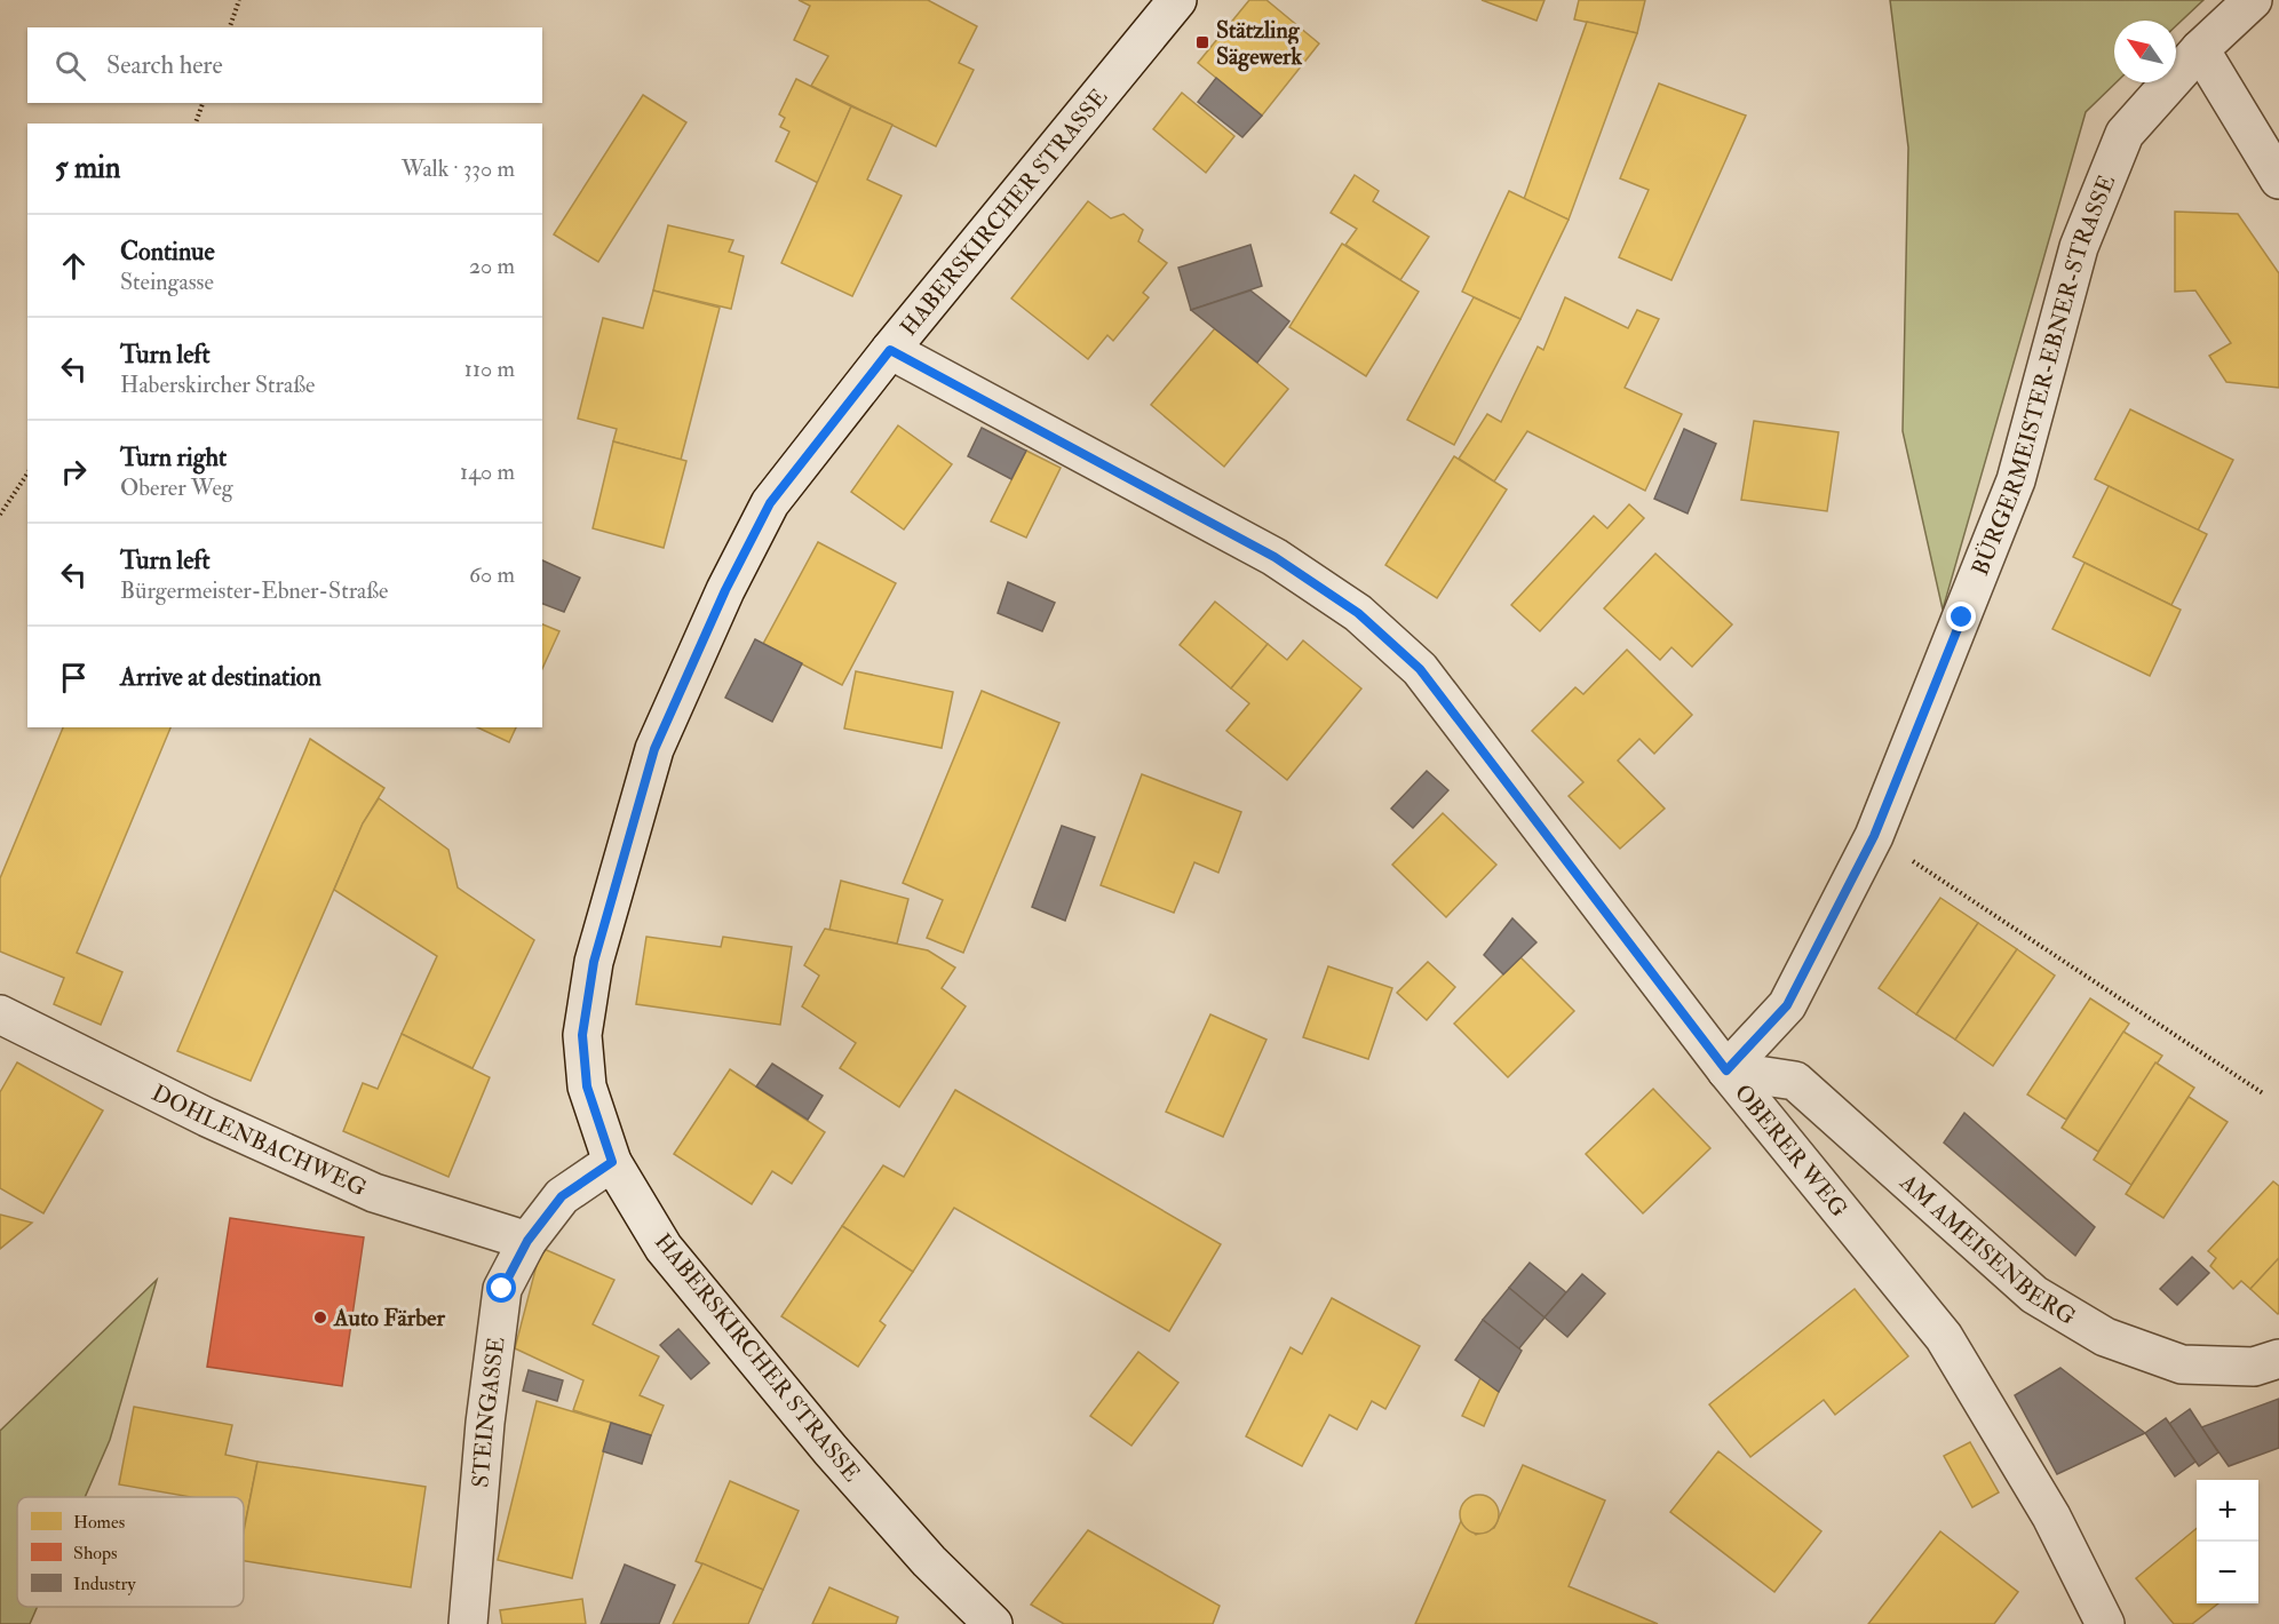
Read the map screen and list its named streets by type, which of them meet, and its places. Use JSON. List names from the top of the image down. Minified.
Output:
{"streets":{"street":["HABERSKIRCHER STRASSE","BÜRGERMEISTER-EBNER-STRASSE","DOHLENBACHWEG","OBERER WEG","AM AMEISENBERG","STEINGASSE"]},"crossings":[["HABERSKIRCHER STRASSE","OBERER WEG"],["HABERSKIRCHER STRASSE","STEINGASSE"],["BÜRGERMEISTER-EBNER-STRASSE","OBERER WEG"],["BÜRGERMEISTER-EBNER-STRASSE","AM AMEISENBERG"],["DOHLENBACHWEG","STEINGASSE"],["OBERER WEG","AM AMEISENBERG"]],"places":{"transit":["Stätzling Sägewerk"],"other":["Auto Färber"]},"legend":["Homes","Shops","Industry"],"north":"top left","page":{"search":"Search here","heading":["5 min","Walk · 330 m"],"list":[["Continue","Steingasse","20 m"],["Turn left","Haberskircher Straße","110 m"],["Turn right","Oberer Weg","140 m"],["Turn left","Bürgermeister-Ebner-Straße","60 m"],"Arrive at destination"],"map_buttons":["+","−"]}}
